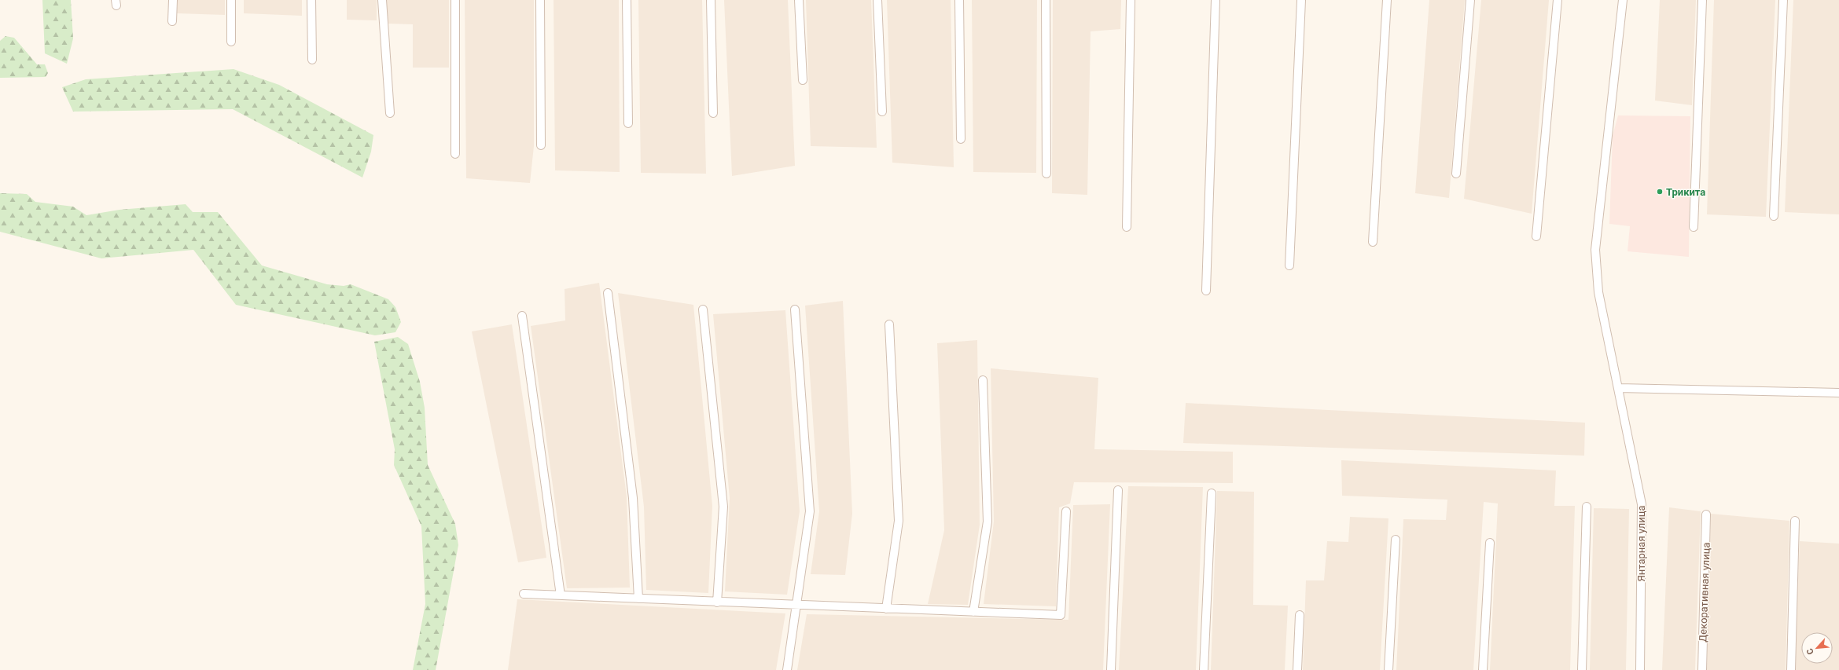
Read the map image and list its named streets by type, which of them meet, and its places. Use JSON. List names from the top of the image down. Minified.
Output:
{"streets":{"street":["Янтарная улица","Декоративная улица"]},"places":["Трикита"],"north":"bottom left"}
